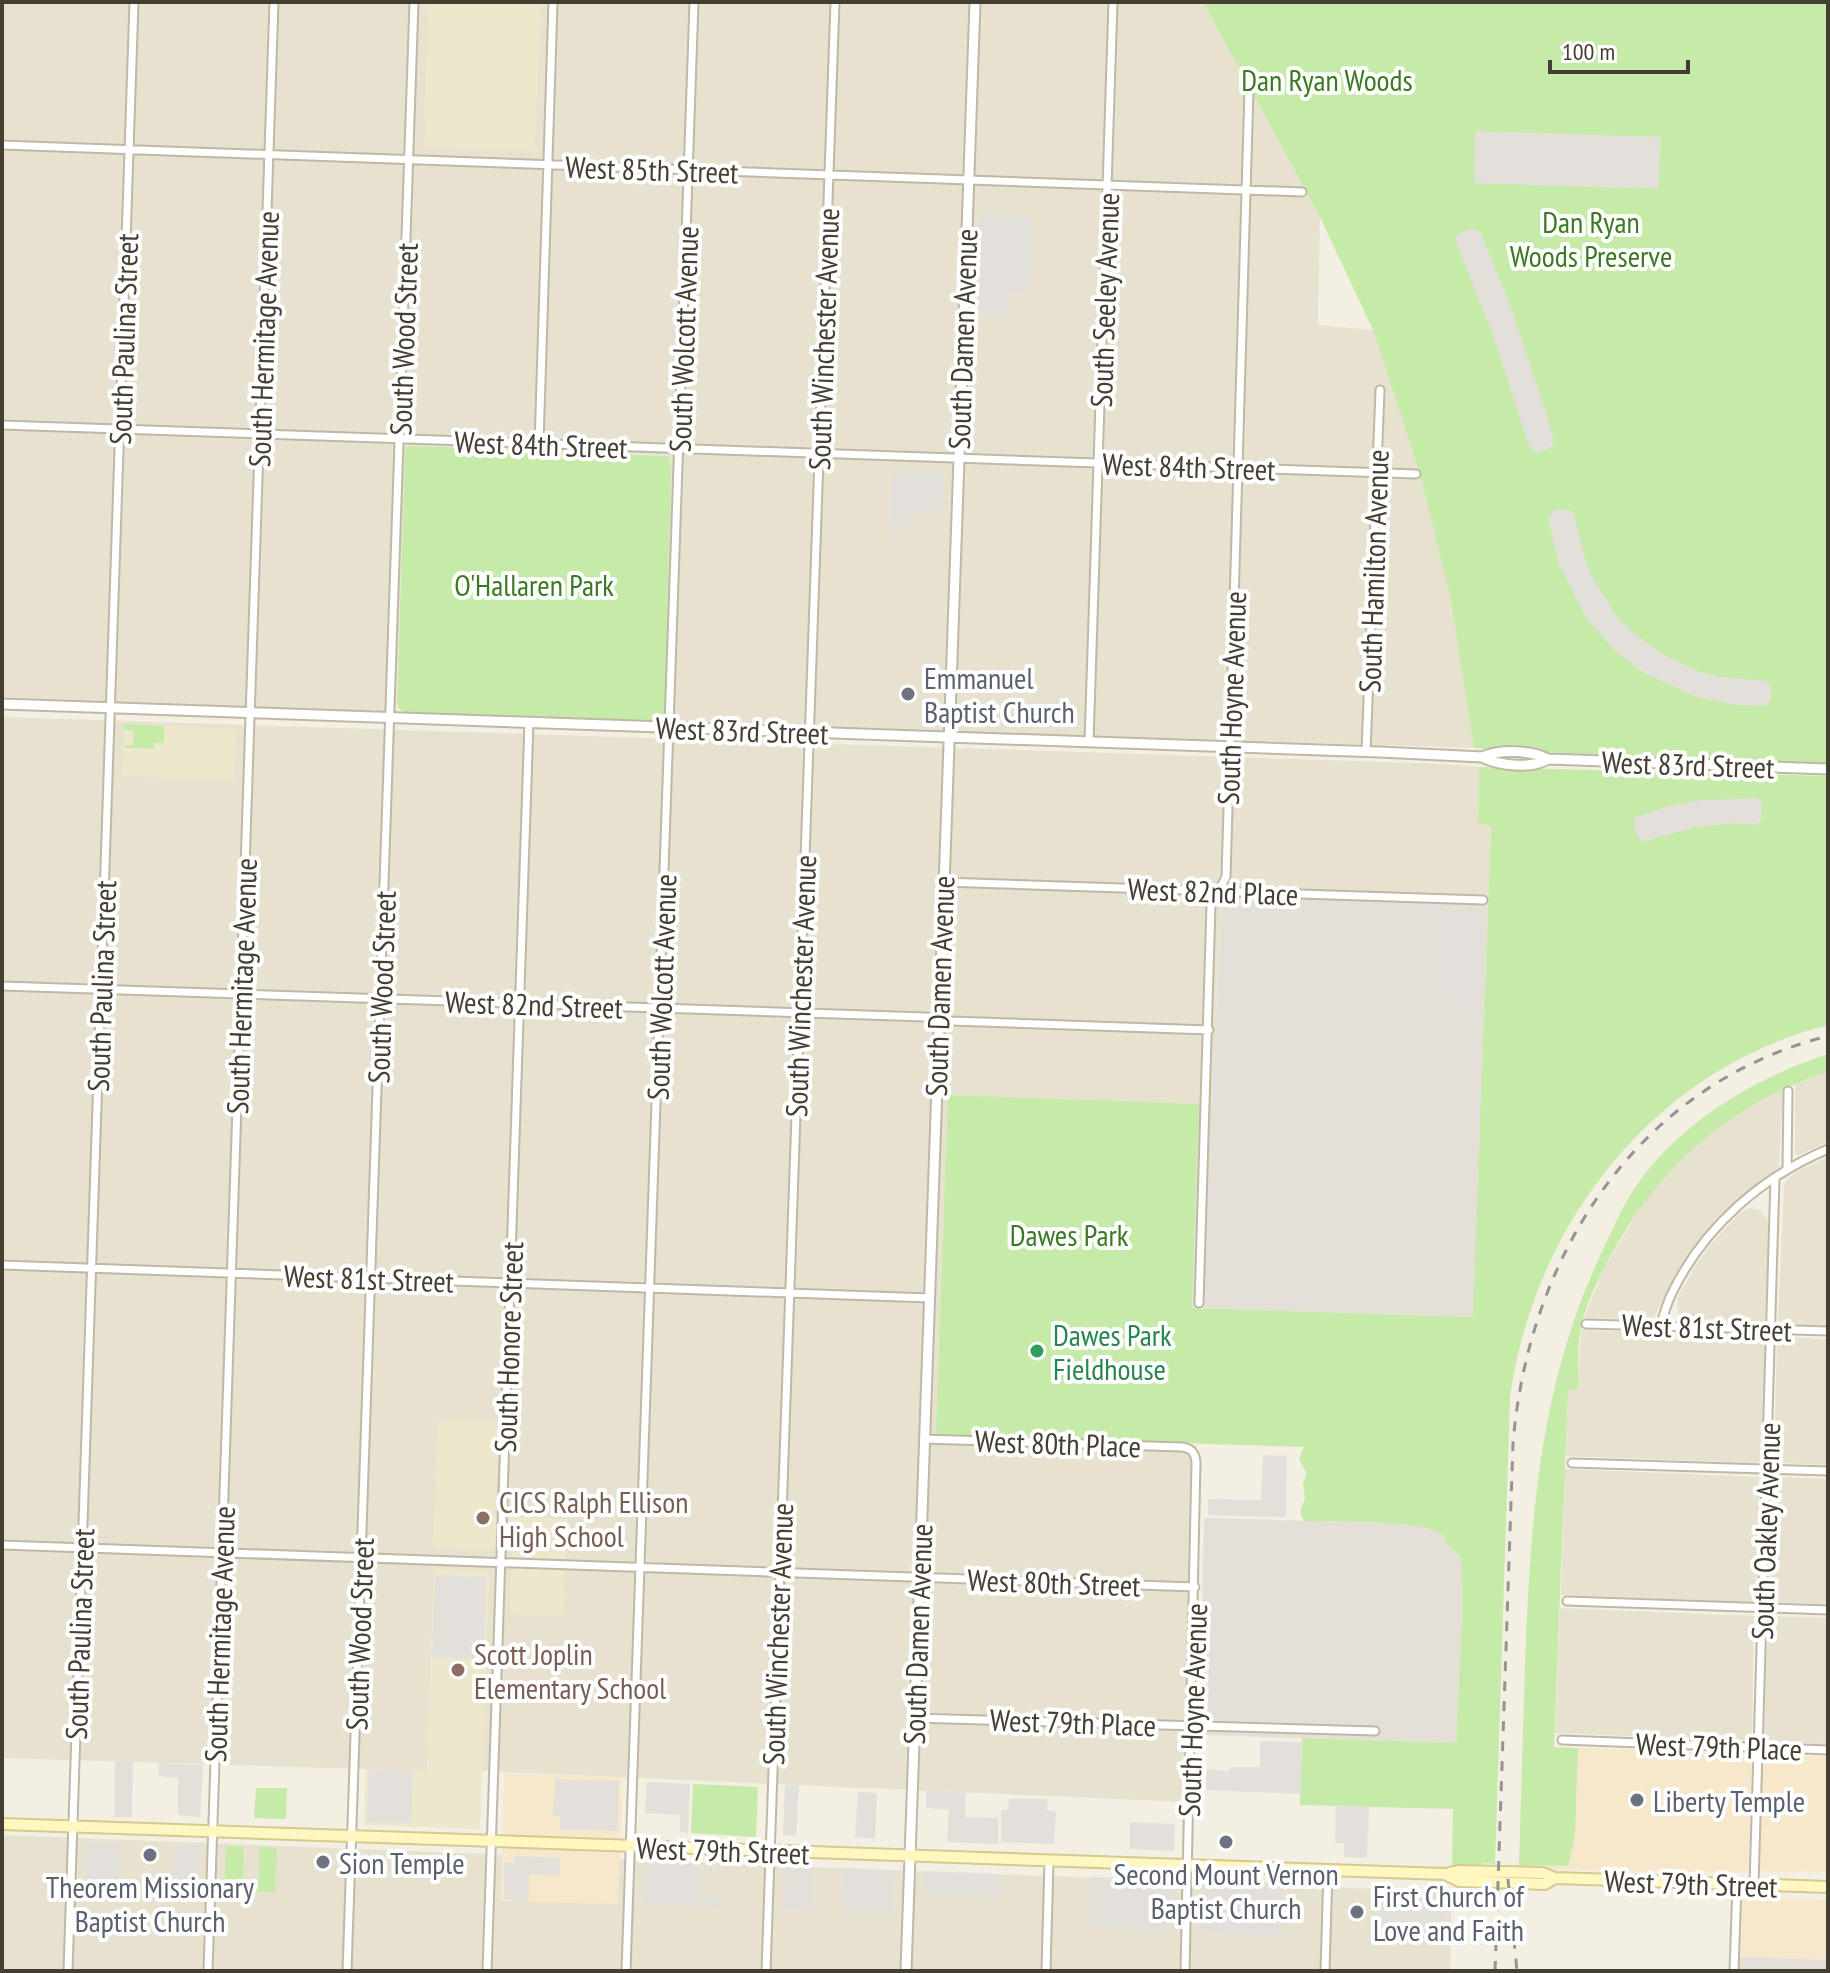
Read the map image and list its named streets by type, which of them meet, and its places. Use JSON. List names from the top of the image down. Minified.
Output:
{"streets":{"main road":["West 79th Street"],"street":["West 85th Street","South Seeley Avenue","South Paulina Street","South Hermitage Avenue","South Wood Street","South Wolcott Avenue","South Winchester Avenue","South Damen Avenue","West 84th Street","South Hamilton Avenue","South Hoyne Avenue","West 83rd Street","West 82nd Place","West 82nd Street","West 81st Street","South Honore Street","West 80th Place","South Oakley Avenue","West 80th Street","West 79th Place"]},"crossings":[["West 85th Street","South Seeley Avenue"],["West 85th Street","South Paulina Street"],["West 85th Street","South Hermitage Avenue"],["West 85th Street","South Wood Street"],["West 85th Street","South Wolcott Avenue"],["West 85th Street","South Winchester Avenue"],["West 85th Street","South Damen Avenue"],["West 85th Street","South Hoyne Avenue"],["South Seeley Avenue","West 84th Street"],["South Seeley Avenue","West 83rd Street"],["South Paulina Street","West 84th Street"],["South Paulina Street","West 83rd Street"],["South Paulina Street","West 82nd Street"],["South Paulina Street","West 81st Street"],["South Paulina Street","West 80th Street"],["South Paulina Street","West 79th Street"],["South Hermitage Avenue","West 84th Street"],["South Hermitage Avenue","West 83rd Street"],["South Hermitage Avenue","West 82nd Street"],["South Hermitage Avenue","West 81st Street"],["South Hermitage Avenue","West 80th Street"],["South Hermitage Avenue","West 79th Street"],["South Wood Street","West 84th Street"],["South Wood Street","West 83rd Street"],["South Wood Street","West 82nd Street"],["South Wood Street","West 81st Street"],["South Wood Street","West 80th Street"],["South Wood Street","West 79th Street"],["South Wolcott Avenue","West 84th Street"],["South Wolcott Avenue","West 83rd Street"],["South Wolcott Avenue","West 82nd Street"],["South Wolcott Avenue","West 81st Street"],["South Wolcott Avenue","West 80th Street"],["South Wolcott Avenue","West 79th Street"],["South Winchester Avenue","West 84th Street"],["South Winchester Avenue","West 83rd Street"],["South Winchester Avenue","West 82nd Street"],["South Winchester Avenue","West 81st Street"],["South Winchester Avenue","West 80th Street"],["South Winchester Avenue","West 79th Street"],["South Damen Avenue","West 84th Street"],["South Damen Avenue","West 83rd Street"],["South Damen Avenue","West 82nd Place"],["South Damen Avenue","West 82nd Street"],["South Damen Avenue","West 81st Street"],["South Damen Avenue","West 80th Place"],["South Damen Avenue","West 80th Street"],["South Damen Avenue","West 79th Place"],["South Damen Avenue","West 79th Street"],["West 84th Street","South Hamilton Avenue"],["West 84th Street","South Hoyne Avenue"],["South Hamilton Avenue","West 83rd Street"],["South Hoyne Avenue","West 83rd Street"],["South Hoyne Avenue","West 82nd Place"],["South Hoyne Avenue","West 82nd Street"],["South Hoyne Avenue","West 80th Place"],["South Hoyne Avenue","West 80th Street"],["South Hoyne Avenue","West 79th Place"],["South Hoyne Avenue","West 79th Street"],["West 83rd Street","South Honore Street"],["West 82nd Street","South Honore Street"],["West 81st Street","South Honore Street"],["West 81st Street","South Oakley Avenue"],["South Honore Street","West 80th Street"],["South Honore Street","West 79th Street"],["South Oakley Avenue","West 79th Place"],["South Oakley Avenue","West 79th Street"]],"parks":["Dan Ryan Woods","Dan Ryan Woods Preserve","O'Hallaren Park","Dawes Park"],"places":["Emmanuel Baptist Church","Dawes Park Fieldhouse","CICS Ralph Ellison High School","Scott Joplin Elementary School","Liberty Temple","Second Mount Vernon Baptist Church","Theorem Missionary Baptist Church","Sion Temple","First Church of Love and Faith"],"scale_bar":"100 m"}
